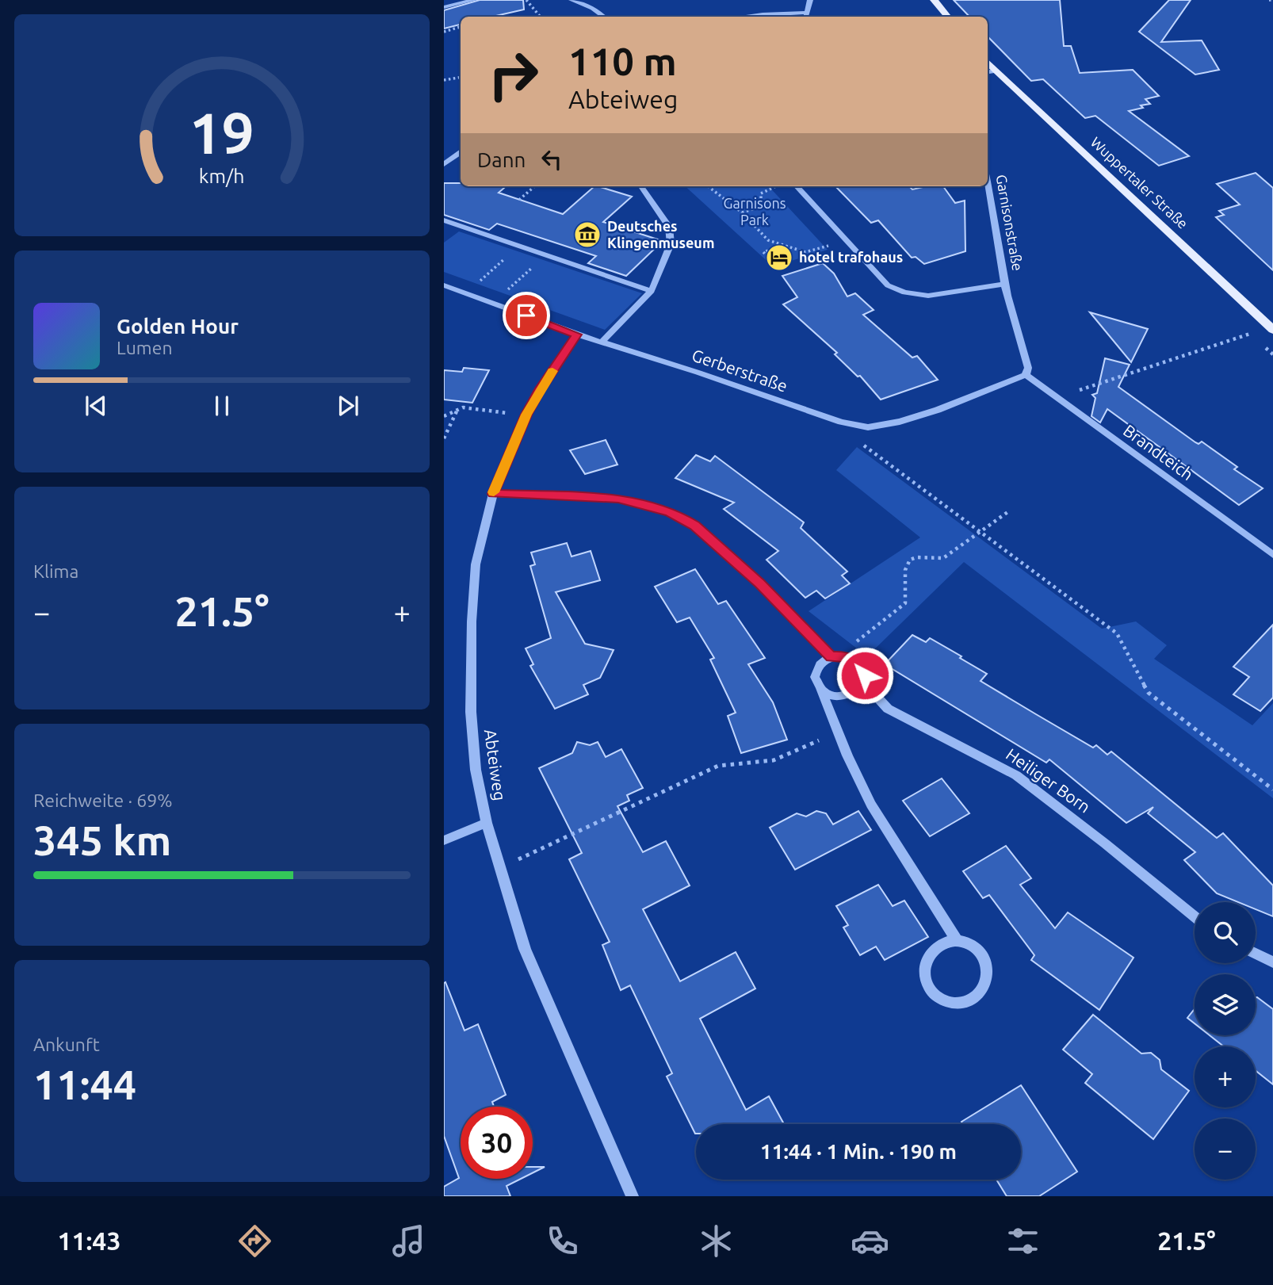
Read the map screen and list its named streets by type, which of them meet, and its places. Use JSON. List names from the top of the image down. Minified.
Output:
{"streets":{"main road":["Wuppertaler Straße"],"street":["Garnisonstraße","Gerberstraße","Brandteich","Abteiweg","Heiliger Born"]},"crossings":[["Garnisonstraße","Gerberstraße"],["Garnisonstraße","Brandteich"],["Gerberstraße","Brandteich"],["Gerberstraße","Abteiweg"],["Abteiweg","Heiliger Born"]],"parks":["Garnisons Park"],"places":{"museum":["Deutsches Klingenmuseum"],"hotel":["hotel trafohaus"]},"page":{"turn":["110 m","Abteiweg"],"then":"Dann","song":["Golden Hour","Lumen"],"tile":["Klima",["Reichweite · 69%","345 km"],["Ankunft","11:44"]],"heat":["−","21.5°","+"],"map_buttons":["+","−"],"limit":"30","trip":"11:44 · 1 Min. · 190 m","tabs":["11:43","21.5°"],"gauge":["19","km/h"]}}
